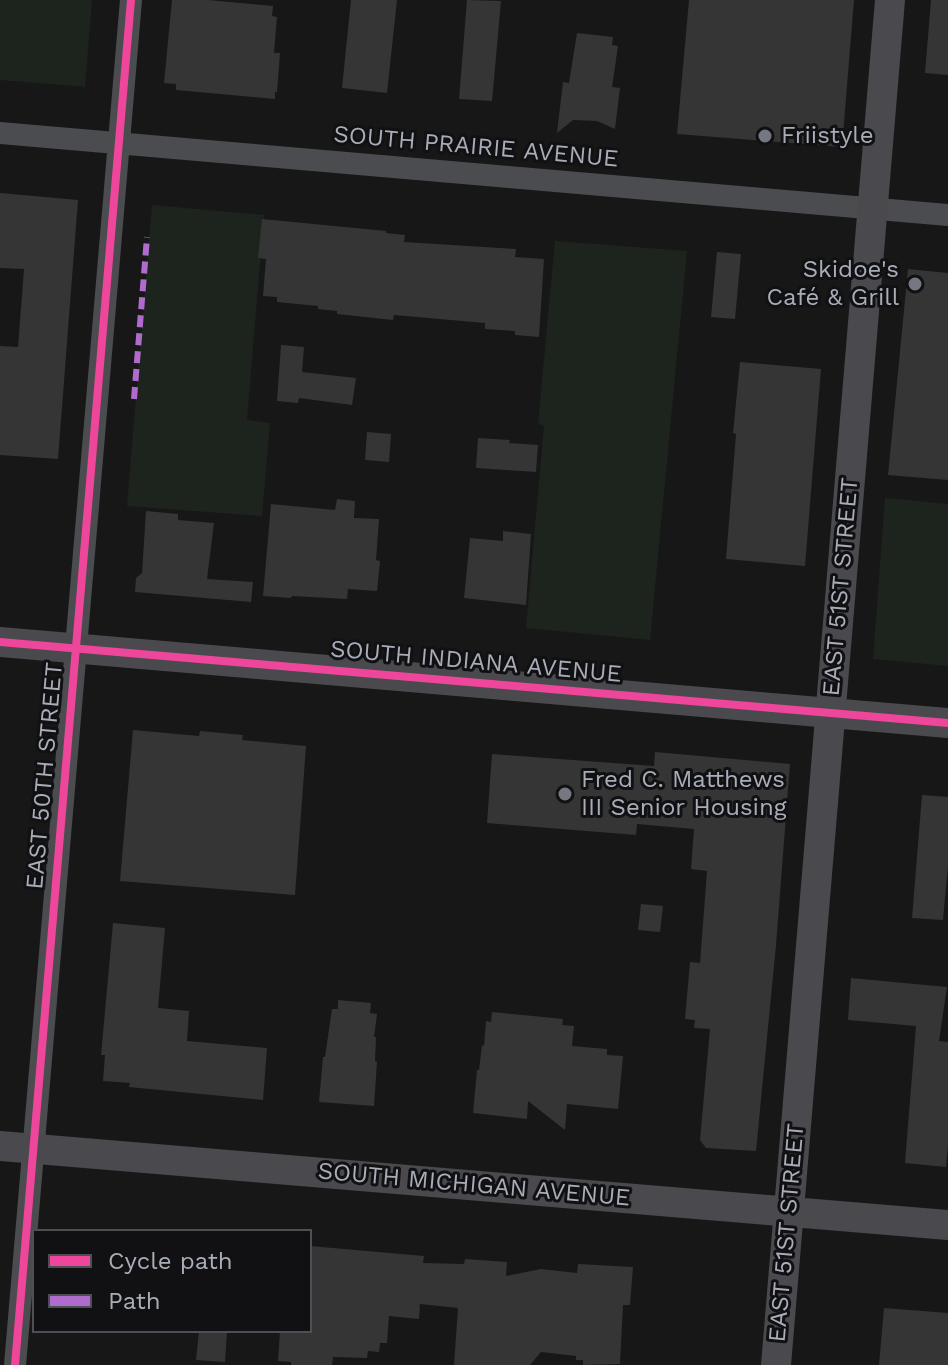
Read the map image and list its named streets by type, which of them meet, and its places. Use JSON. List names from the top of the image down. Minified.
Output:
{"streets":{"street":["SOUTH PRAIRIE AVENUE","EAST 51ST STREET","SOUTH INDIANA AVENUE","EAST 50TH STREET","SOUTH MICHIGAN AVENUE"]},"crossings":[["SOUTH PRAIRIE AVENUE","EAST 51ST STREET"],["SOUTH PRAIRIE AVENUE","EAST 50TH STREET"],["EAST 51ST STREET","SOUTH INDIANA AVENUE"],["EAST 51ST STREET","SOUTH MICHIGAN AVENUE"],["SOUTH INDIANA AVENUE","EAST 50TH STREET"],["EAST 50TH STREET","SOUTH MICHIGAN AVENUE"]],"places":["Friistyle","Skidoe's Café & Grill","Fred C. Matthews III Senior Housing"],"legend":["Cycle path","Path"]}
